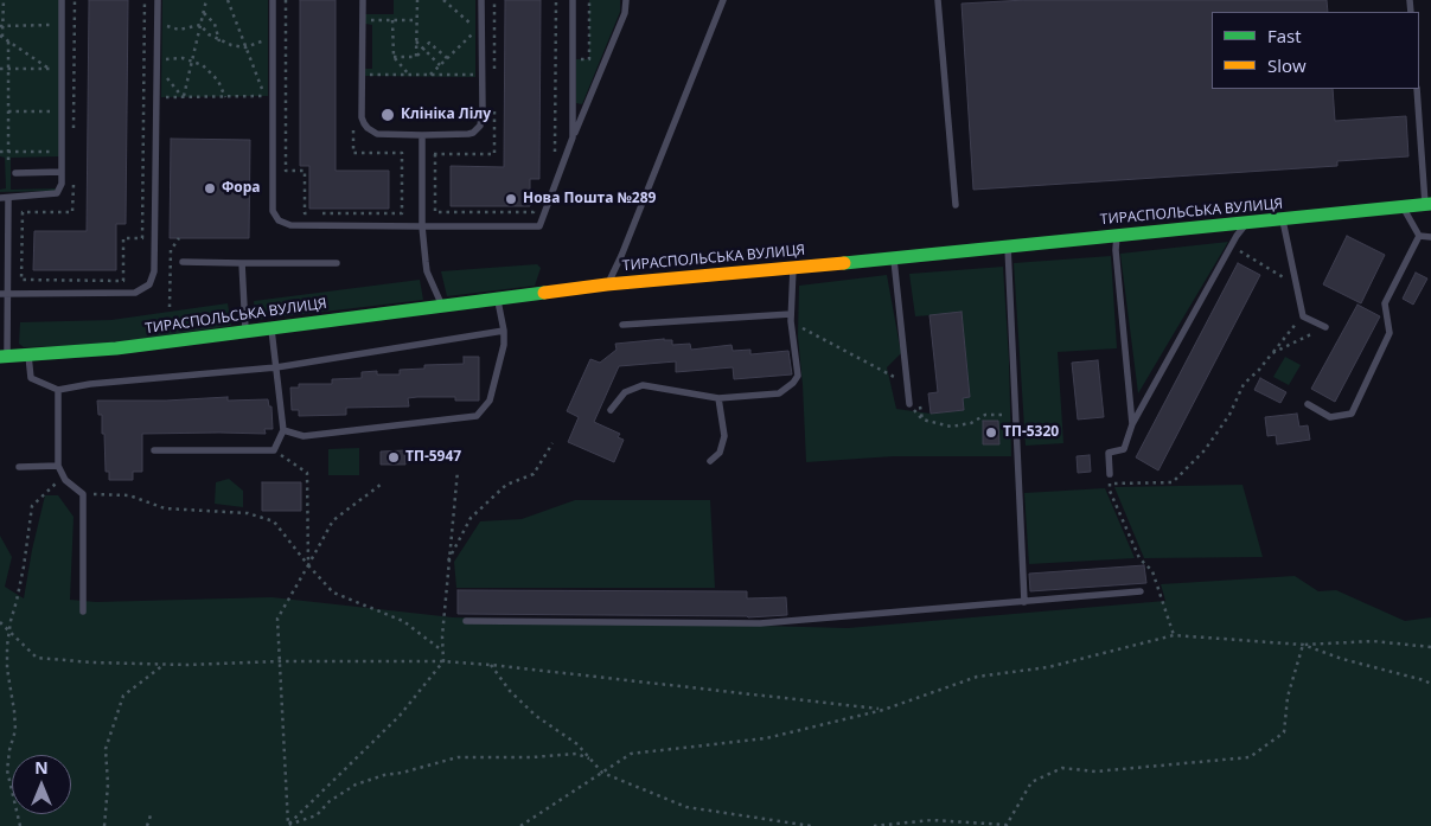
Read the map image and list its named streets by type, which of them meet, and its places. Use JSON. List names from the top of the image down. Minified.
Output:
{"streets":{"street":["ТИРАСПОЛЬСЬКА ВУЛИЦЯ"]},"places":["Клініка Лілу","Фора","Нова Пошта №289","ТП-5320","ТП-5947"],"legend":["Fast","Slow"],"north":"top"}
